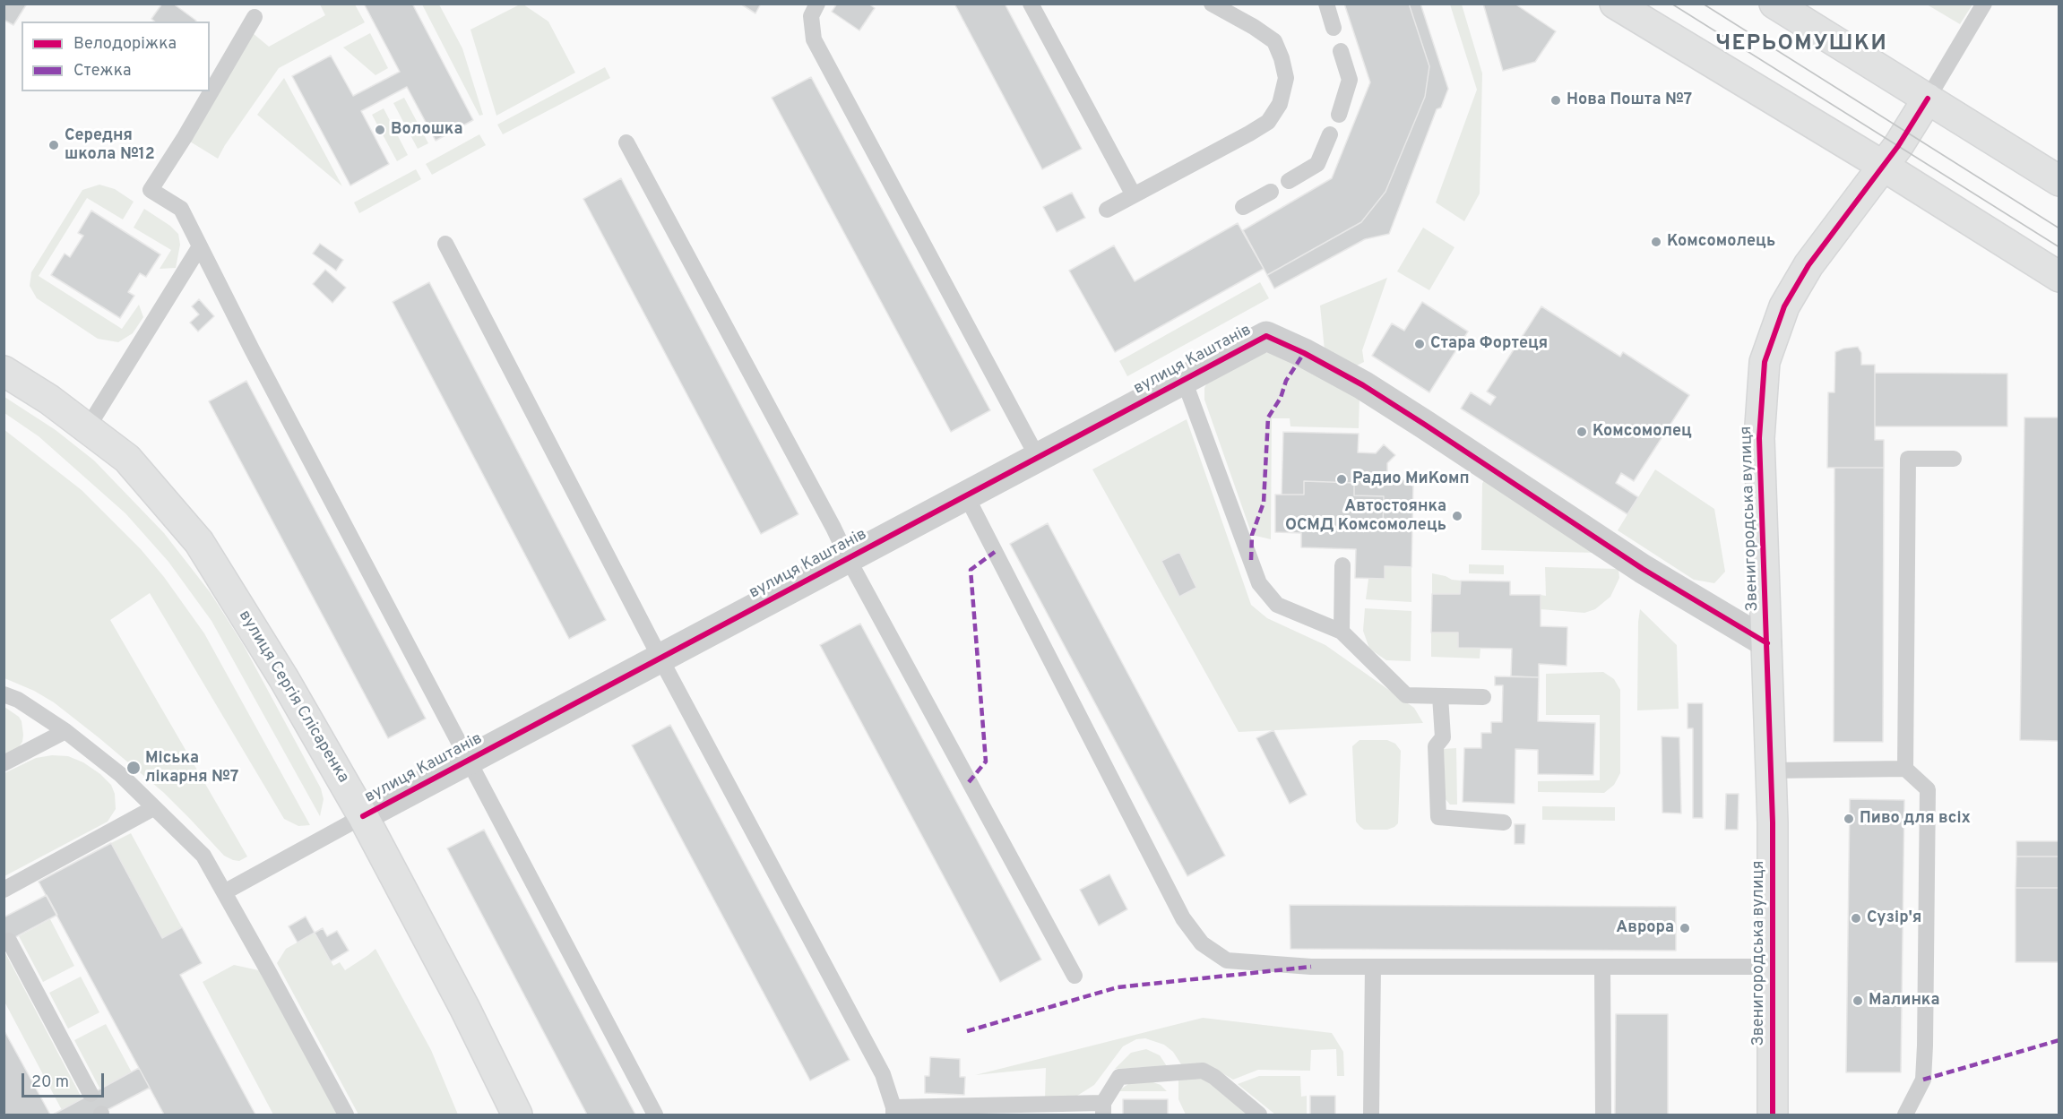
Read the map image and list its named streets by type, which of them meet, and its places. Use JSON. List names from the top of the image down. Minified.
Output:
{"streets":{"street":["вулиця Каштанів","Звенигородська вулиця","вулиця Сергія Слісаренка"]},"crossings":[["вулиця Каштанів","Звенигородська вулиця"],["вулиця Каштанів","вулиця Сергія Слісаренка"]],"districts":["ЧЕРЬОМУШКИ"],"places":["Нова Пошта №7","Волошка","Середня школа №12","Комсомолець","Стара Фортеця","Комсомолец","Радио МиКомп","Автостоянка ОСМД Комсомолець","Міська лікарня №7","Пиво для всіх","Сузір'я","Аврора","Малинка"],"legend":["Велодоріжка","Стежка"],"scale_bar":"20 m"}
